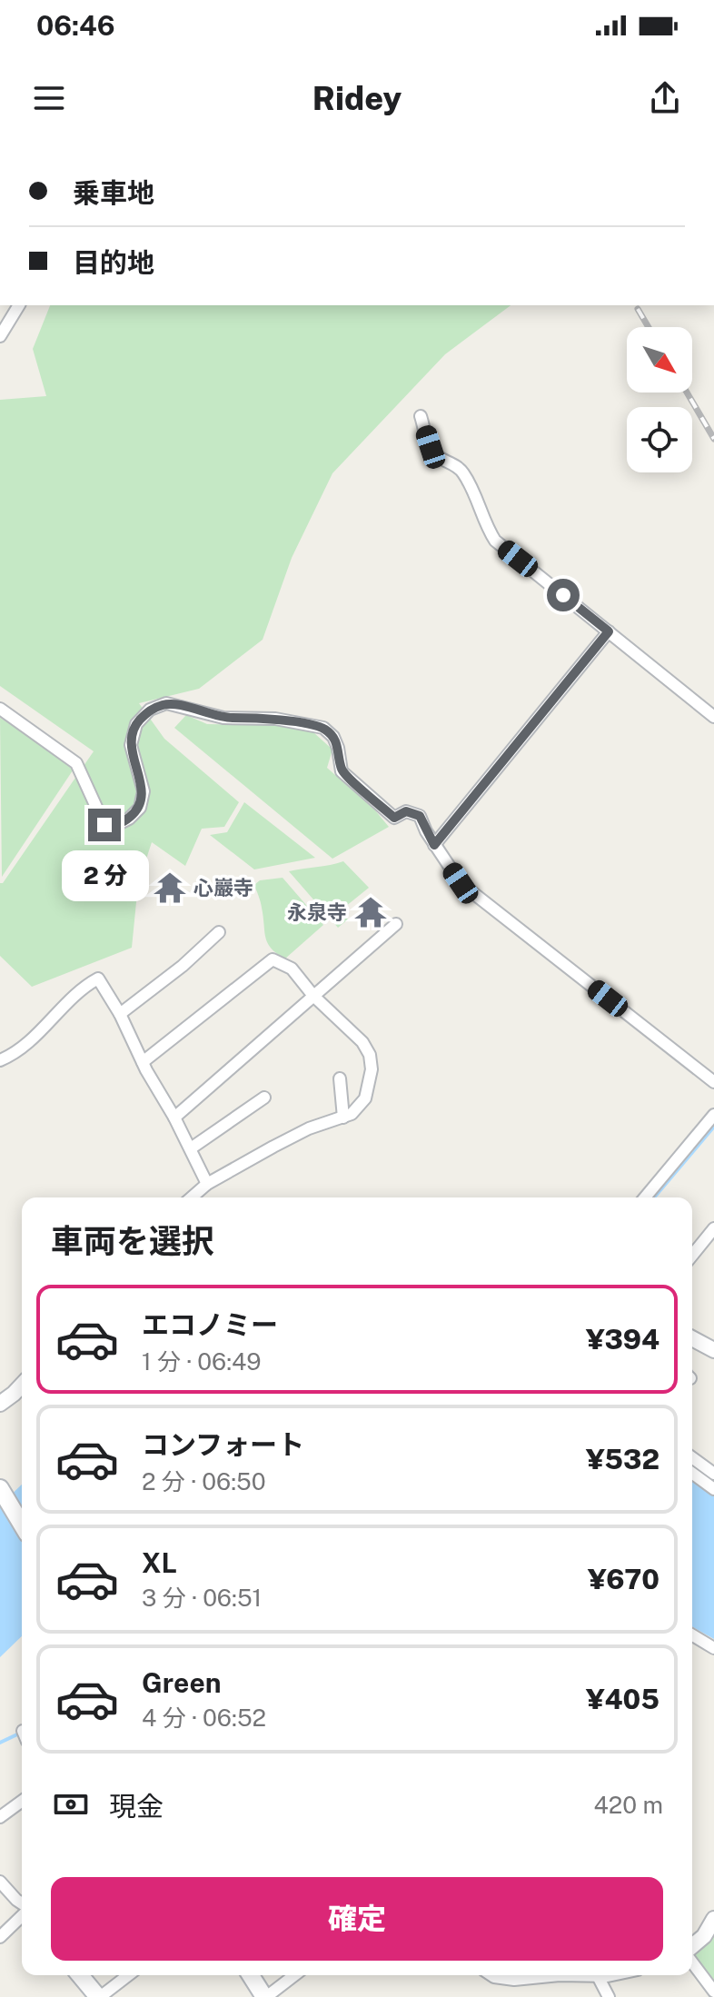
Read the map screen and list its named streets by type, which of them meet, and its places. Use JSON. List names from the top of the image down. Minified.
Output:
{"places":{"temple":["心巖寺","永泉寺"]},"north":"bottom right","page":{"status":"06:46","header":"Ridey","banner":["乗車地","目的地"],"bubble":"2 分","heading":"車両を選択","list":[{"name":"エコノミー","note":"1 分 · 06:49","value":"¥394"},{"name":"コンフォート","note":"2 分 · 06:50","value":"¥532"},{"name":"XL","note":"3 分 · 06:51","value":"¥670"},{"name":"Green","note":"4 分 · 06:52","value":"¥405"}],"pay":["現金","420 m"],"buttons":"確定"}}
